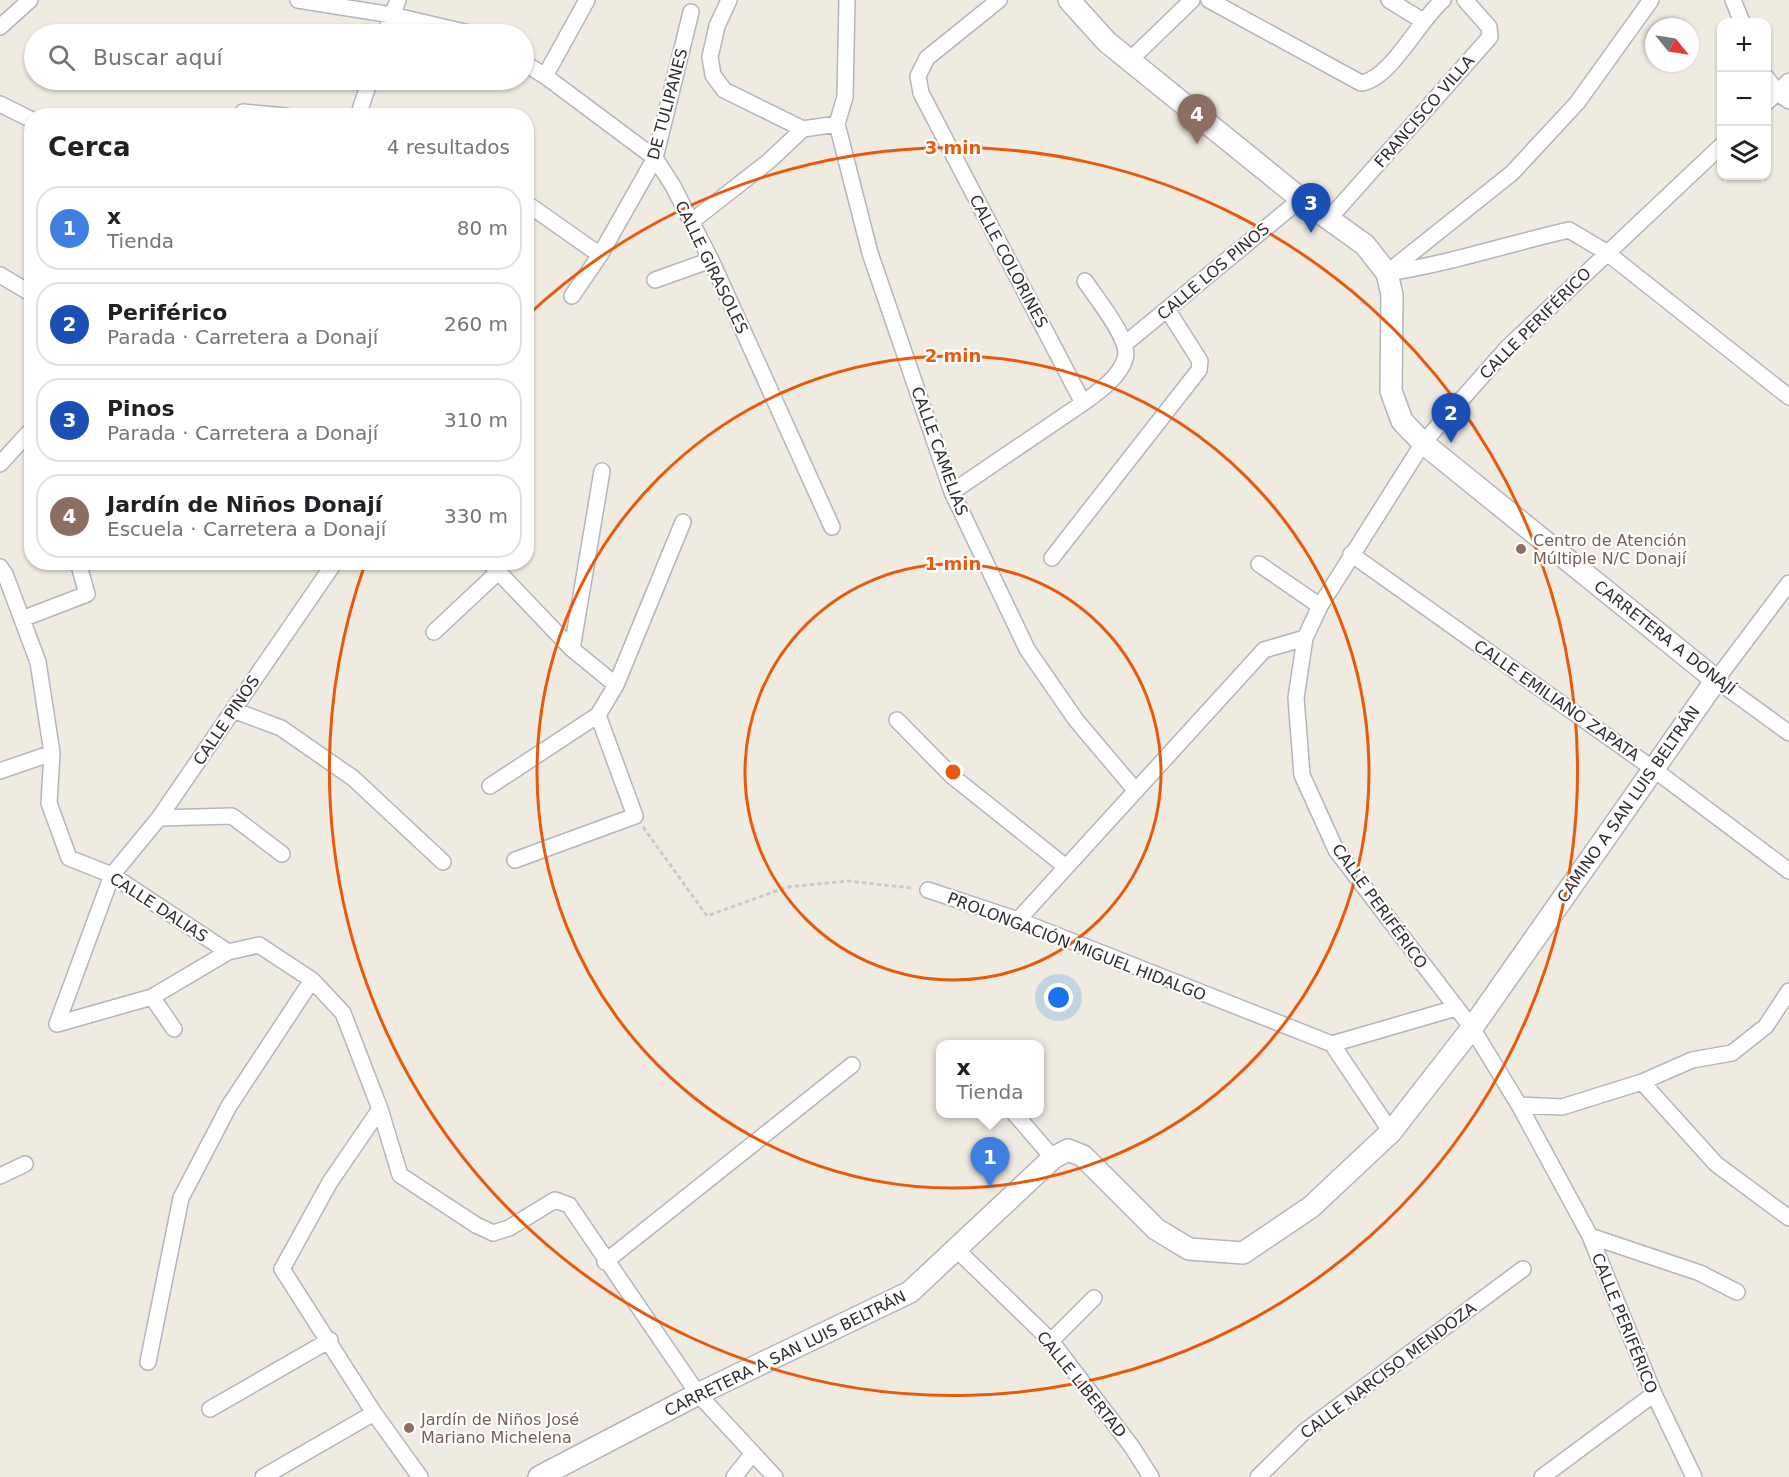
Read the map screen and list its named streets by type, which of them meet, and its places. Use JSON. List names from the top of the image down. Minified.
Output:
{"streets":{"main road":["CARRETERA A DONAJÍ","CAMINO A SAN LUIS BELTRÁN","CARRETERA A SAN LUIS BELTRÁN"],"street":["DE TULIPANES","FRANCISCO VILLA","CALLE COLORINES","CALLE GIRASOLES","CALLE LOS PINOS","CALLE PERIFÉRICO","CALLE CAMELIAS","CALLE EMILIANO ZAPATA","CALLE PINOS","CALLE DALIAS","PROLONGACIÓN MIGUEL HIDALGO","CALLE NARCISO MENDOZA","CALLE LIBERTAD"]},"crossings":[["DE TULIPANES","CALLE GIRASOLES"],["FRANCISCO VILLA","CARRETERA A DONAJÍ"],["CALLE LOS PINOS","CARRETERA A DONAJÍ"],["CALLE PERIFÉRICO","CARRETERA A DONAJÍ"],["CALLE PERIFÉRICO","CALLE EMILIANO ZAPATA"],["CALLE PERIFÉRICO","CAMINO A SAN LUIS BELTRÁN"],["CARRETERA A DONAJÍ","CAMINO A SAN LUIS BELTRÁN"],["CALLE EMILIANO ZAPATA","CAMINO A SAN LUIS BELTRÁN"],["CALLE PINOS","CALLE DALIAS"],["CARRETERA A SAN LUIS BELTRÁN","CALLE LIBERTAD"]],"places":["Centro de Atención Múltiple N/C Donají","Jardín de Niños José Mariano Michelena"],"north":"bottom right","page":{"map_buttons":["+","−"],"search":"Buscar aquí","pins":["4","3","2","1"],"heading":["Cerca","4 resultados"],"list":[{"mark":"1","name":"x","note":"Tienda","value":"80 m"},{"mark":"2","name":"Periférico","note":"Parada · Carretera a Donají","value":"260 m"},{"mark":"3","name":"Pinos","note":"Parada · Carretera a Donají","value":"310 m"},{"mark":"4","name":"Jardín de Niños Donají","note":"Escuela · Carretera a Donají","value":"330 m"}],"popup":["x","Tienda"]},"rings":["3 min","2 min","1 min"]}
